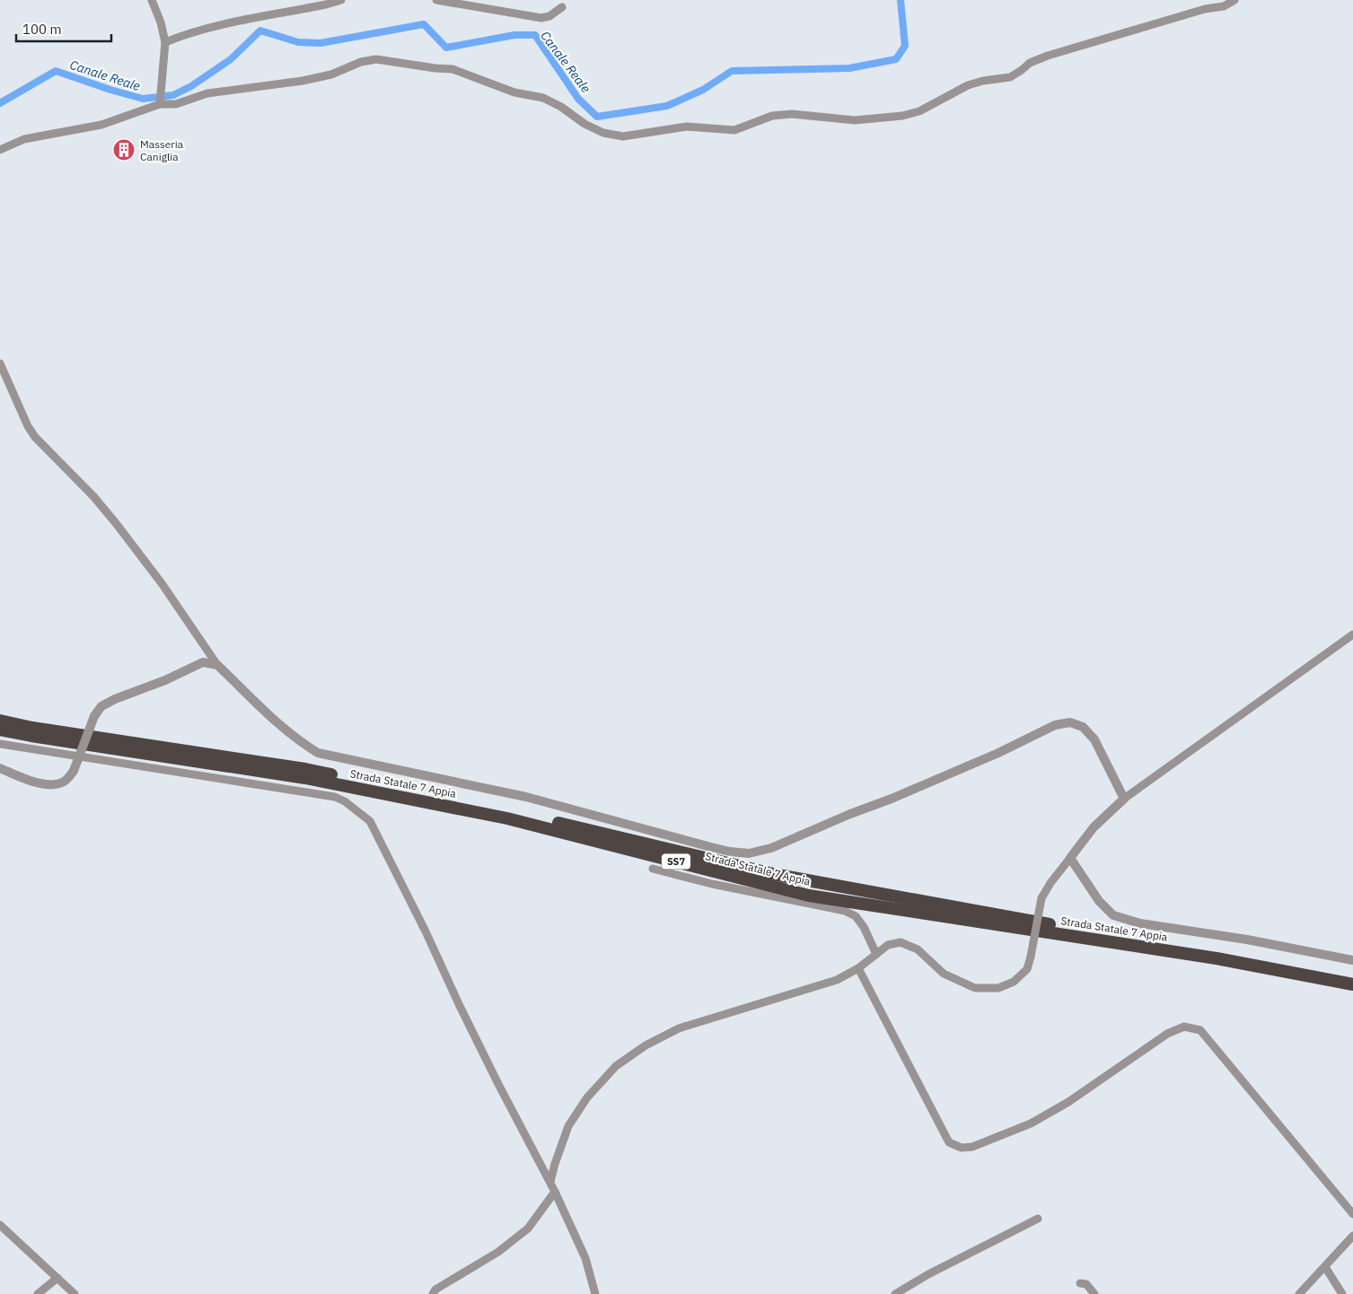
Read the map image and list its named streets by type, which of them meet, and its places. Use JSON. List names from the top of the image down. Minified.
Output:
{"streets":{"highway":["Strada Statale 7 Appia","SS7"]},"water":["Canale Reale"],"places":{"building":["Masseria Caniglia"]},"scale_bar":"100 m"}
